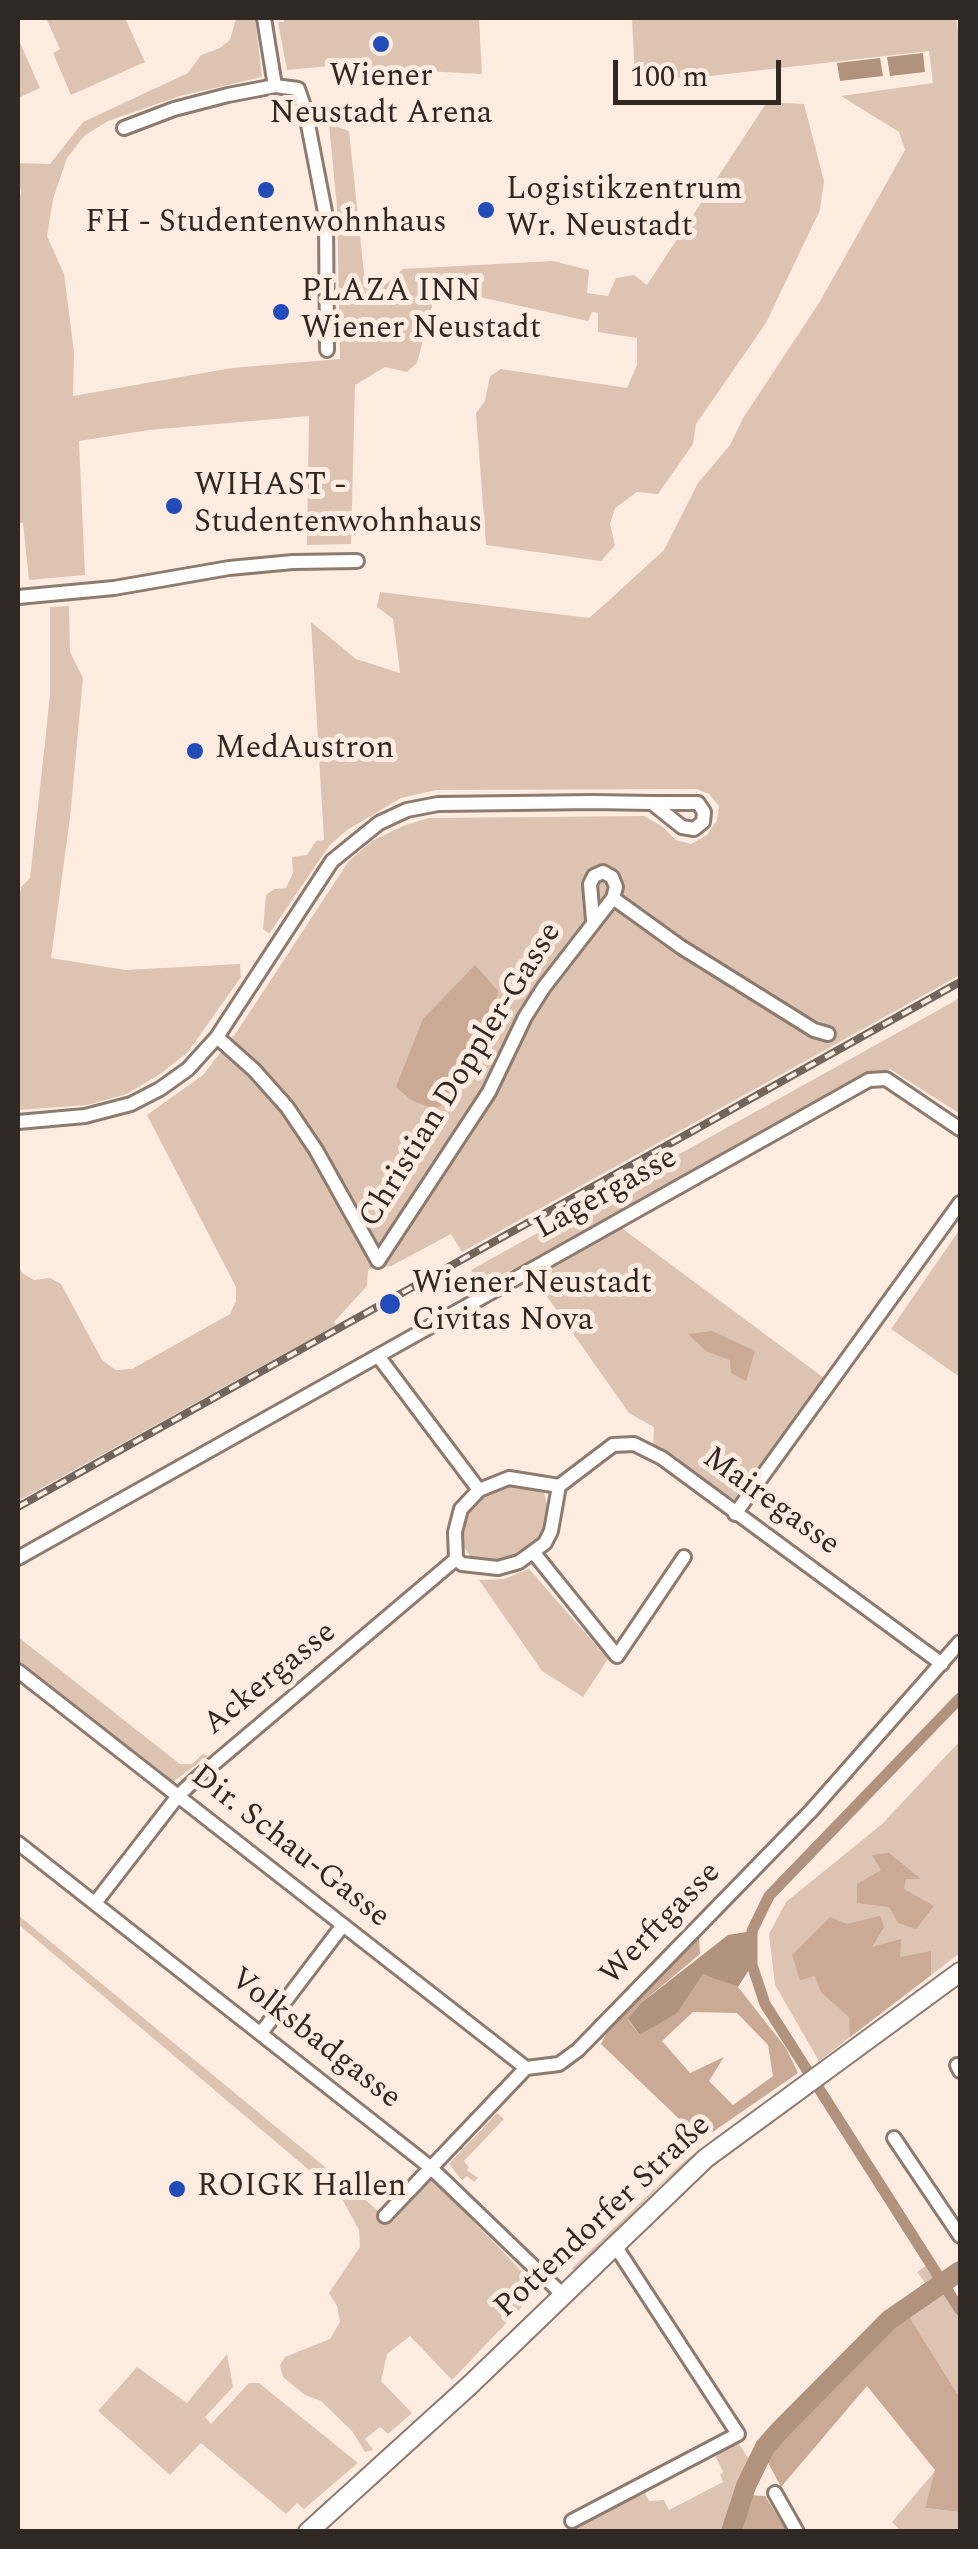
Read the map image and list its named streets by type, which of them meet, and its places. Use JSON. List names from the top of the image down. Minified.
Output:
{"streets":{"main road":["Pottendorfer Straße"],"street":["Christian Doppler-Gasse","Lagergasse","Mairegasse","Ackergasse","Dir. Schau-Gasse","Werftgasse","Volksbadgasse"]},"crossings":[["Mairegasse","Ackergasse"],["Mairegasse","Werftgasse"],["Ackergasse","Dir. Schau-Gasse"],["Ackergasse","Volksbadgasse"],["Dir. Schau-Gasse","Werftgasse"],["Werftgasse","Volksbadgasse"],["Volksbadgasse","Pottendorfer Straße"]],"places":["Wiener Neustadt Arena","FH - Studentenwohnhaus","Logistikzentrum Wr. Neustadt","PLAZA INN Wiener Neustadt","WIHAST - Studentenwohnhaus","MedAustron","Wiener Neustadt Civitas Nova","ROIGK Hallen"],"scale_bar":"100 m"}
